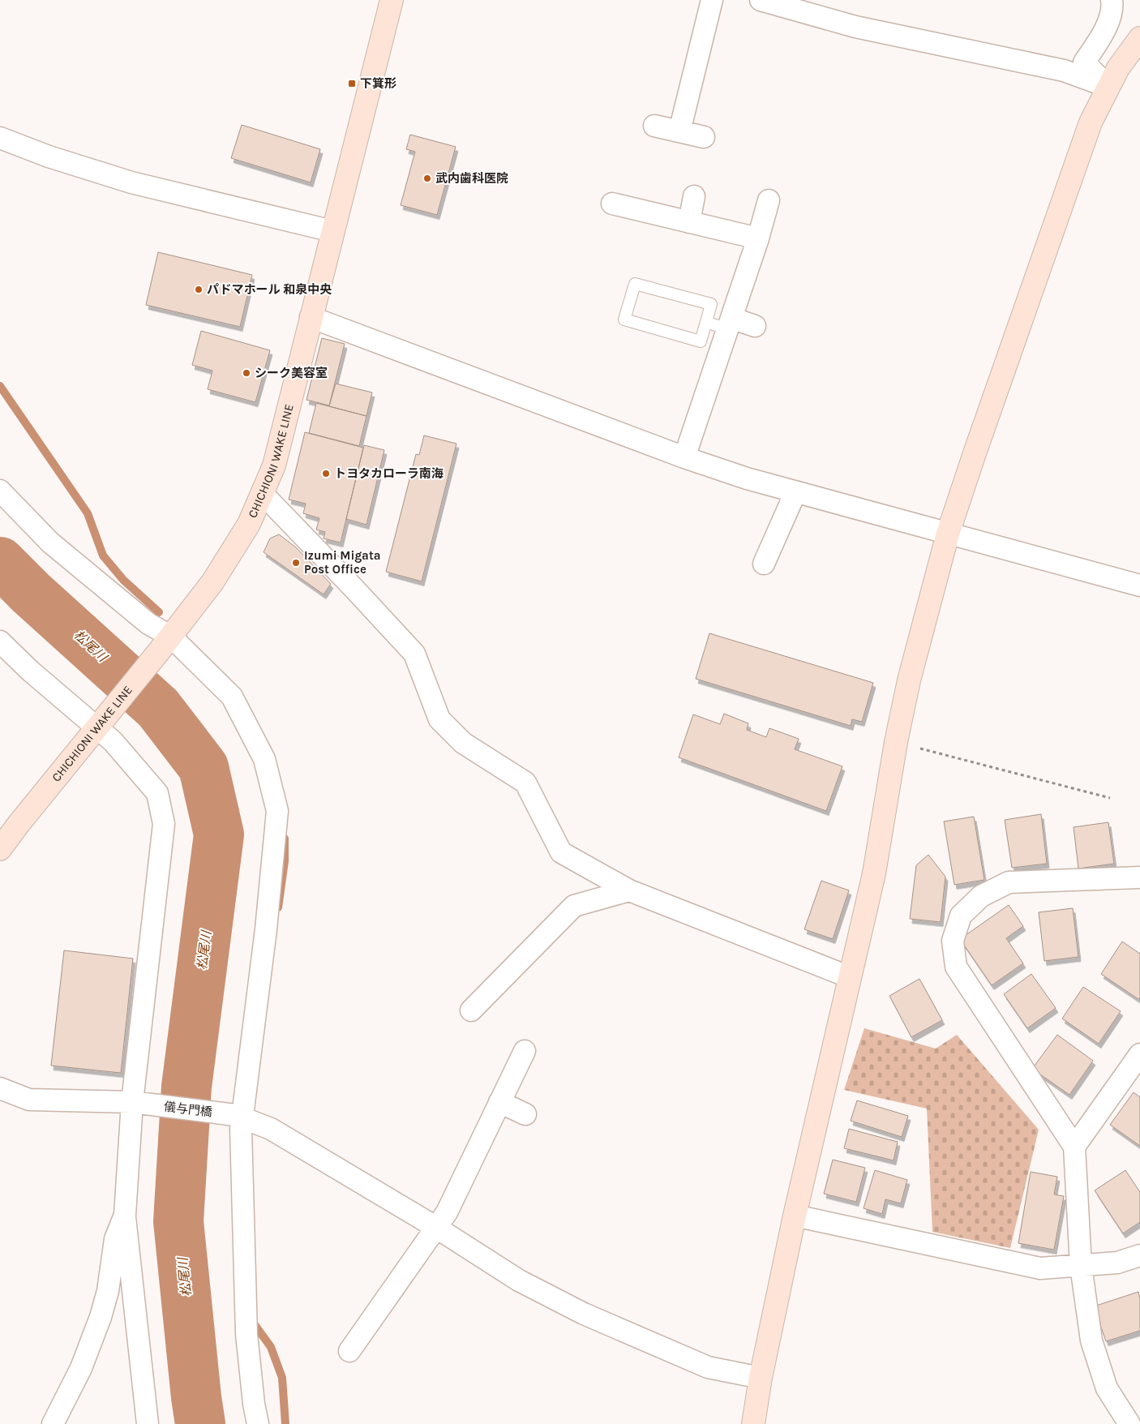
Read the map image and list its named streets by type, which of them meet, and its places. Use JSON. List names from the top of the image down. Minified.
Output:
{"streets":{"street":["CHICHIONI WAKE LINE","儀与門橋"]},"water":["松尾川"],"places":{"transit":["下箕形"],"other":["武内歯科医院","パドマホール 和泉中央","シーク美容室","トヨタカローラ南海","Izumi Migata Post Office"]}}
